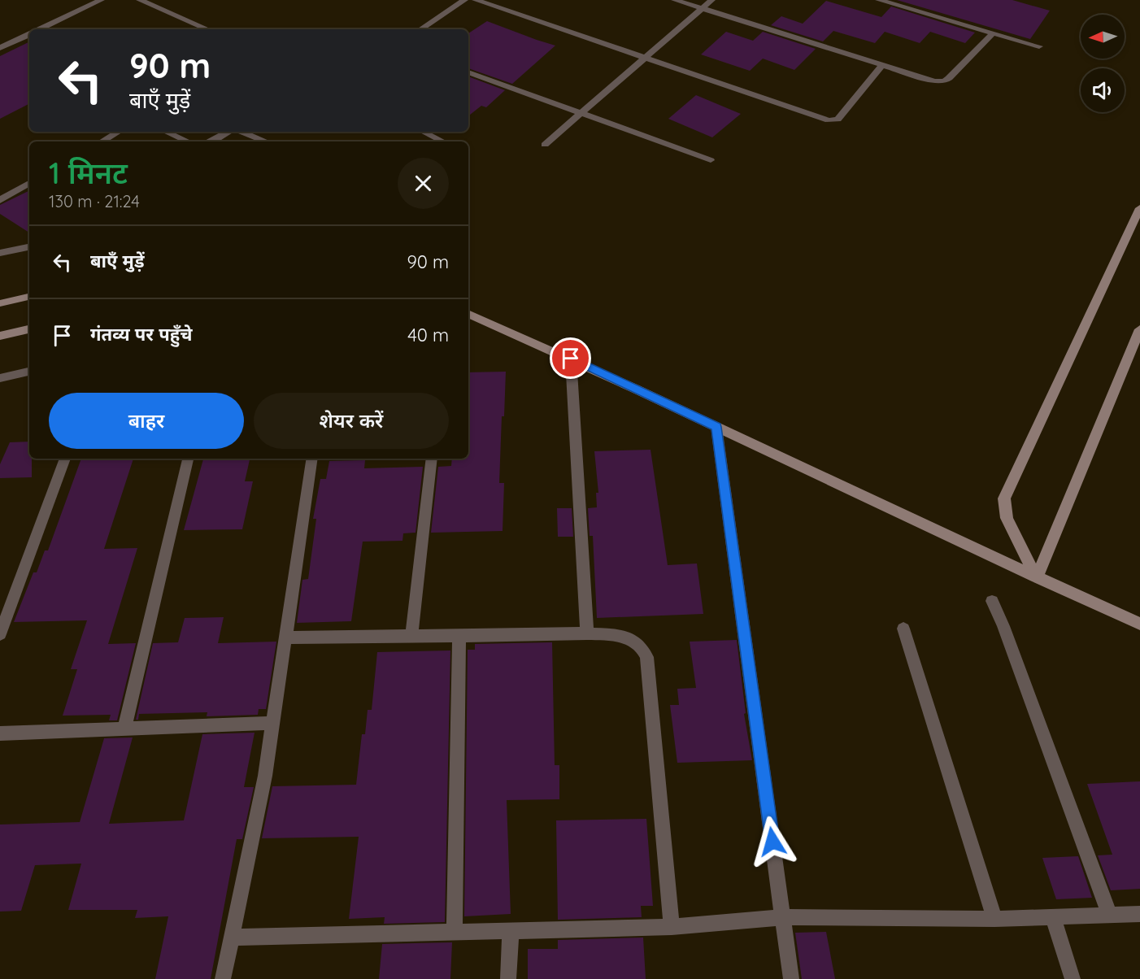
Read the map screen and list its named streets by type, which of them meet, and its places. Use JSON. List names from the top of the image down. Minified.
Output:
{"north":"left","page":{"turn":["90 m","बाएँ मुड़ें"],"heading":["1 मिनट","130 m · 21:24"],"list":[{"name":"बाएँ मुड़ें","value":"90 m"},{"name":"गंतव्य पर पहुँचे","value":"40 m"}],"buttons":["बाहर","शेयर करें"]}}
